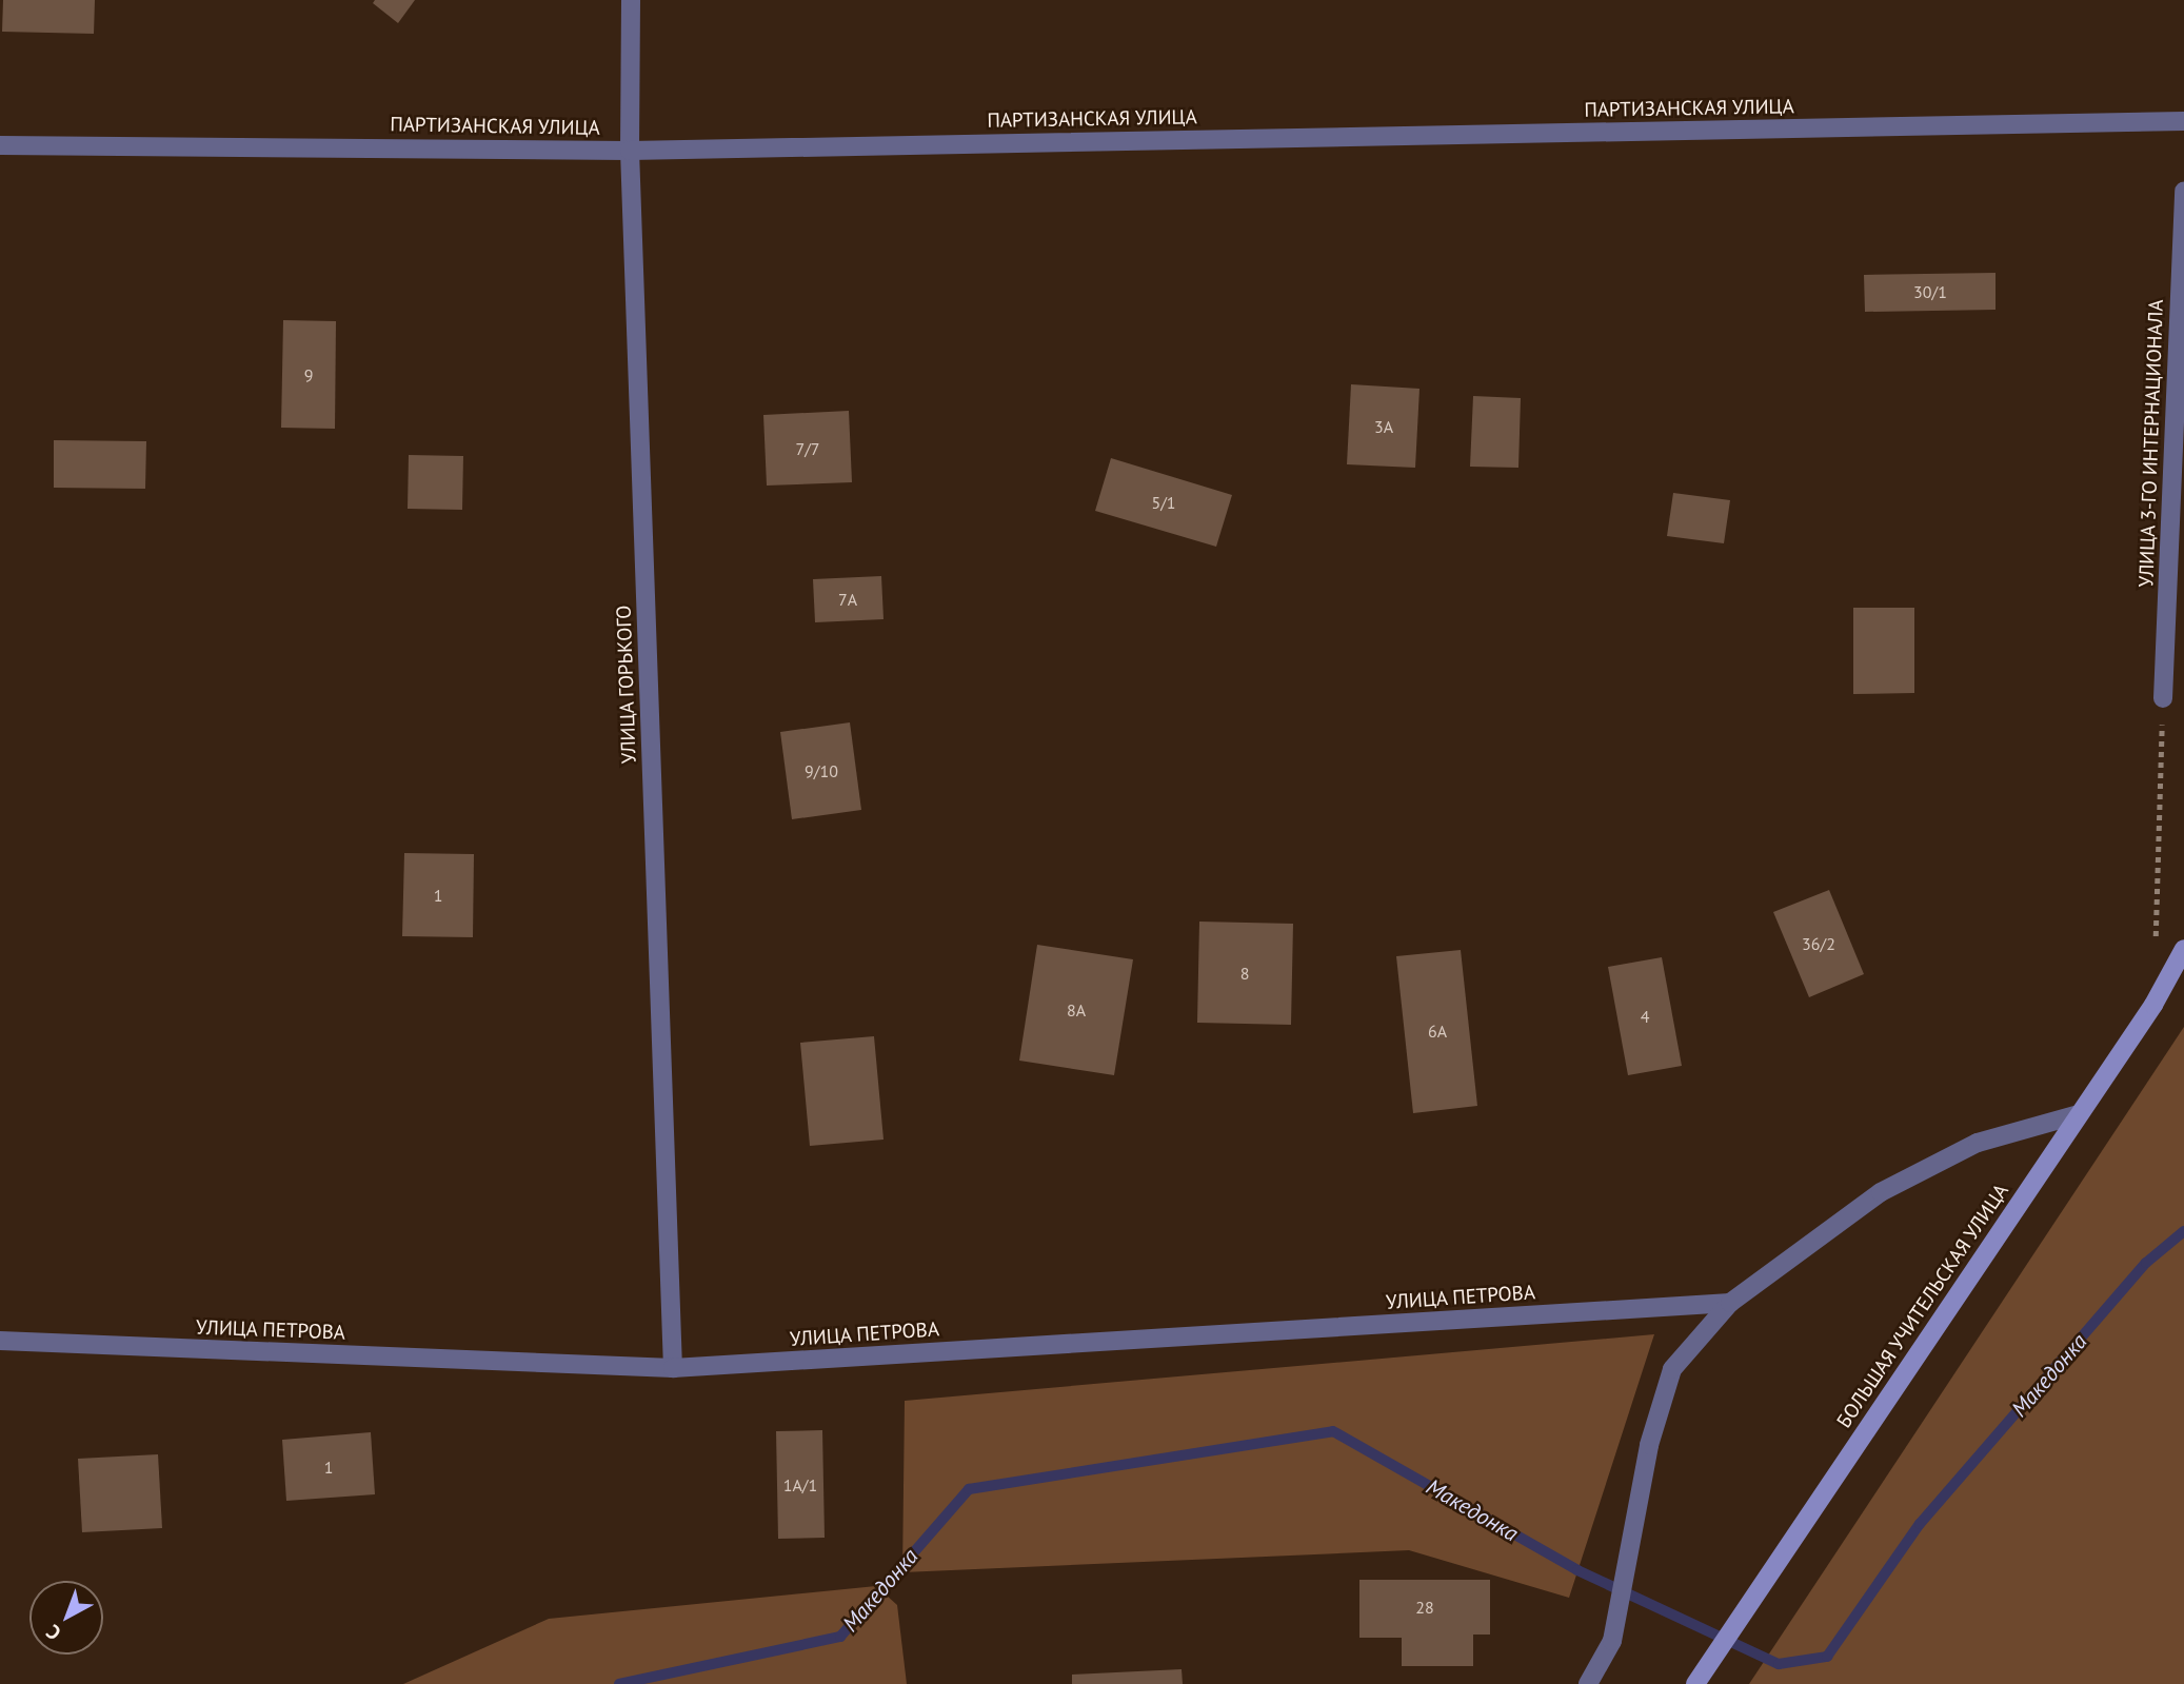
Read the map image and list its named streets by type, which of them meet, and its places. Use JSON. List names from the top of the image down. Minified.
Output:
{"streets":{"main road":["БОЛЬШАЯ УЧИТЕЛЬСКАЯ УЛИЦА"],"street":["ПАРТИЗАНСКАЯ УЛИЦА","УЛИЦА 3-ГО ИНТЕРНАЦИОНАЛА","УЛИЦА ГОРЬКОГО","УЛИЦА ПЕТРОВА"]},"crossings":[["ПАРТИЗАНСКАЯ УЛИЦА","УЛИЦА ГОРЬКОГО"],["УЛИЦА ГОРЬКОГО","УЛИЦА ПЕТРОВА"]],"water":["Македонка"],"house_numbers":["30/1","9","3А","7/7","5/1","7А","9/10","1","36/2","8","8А","4","6А","1","1А/1","28"],"north":"bottom left"}
